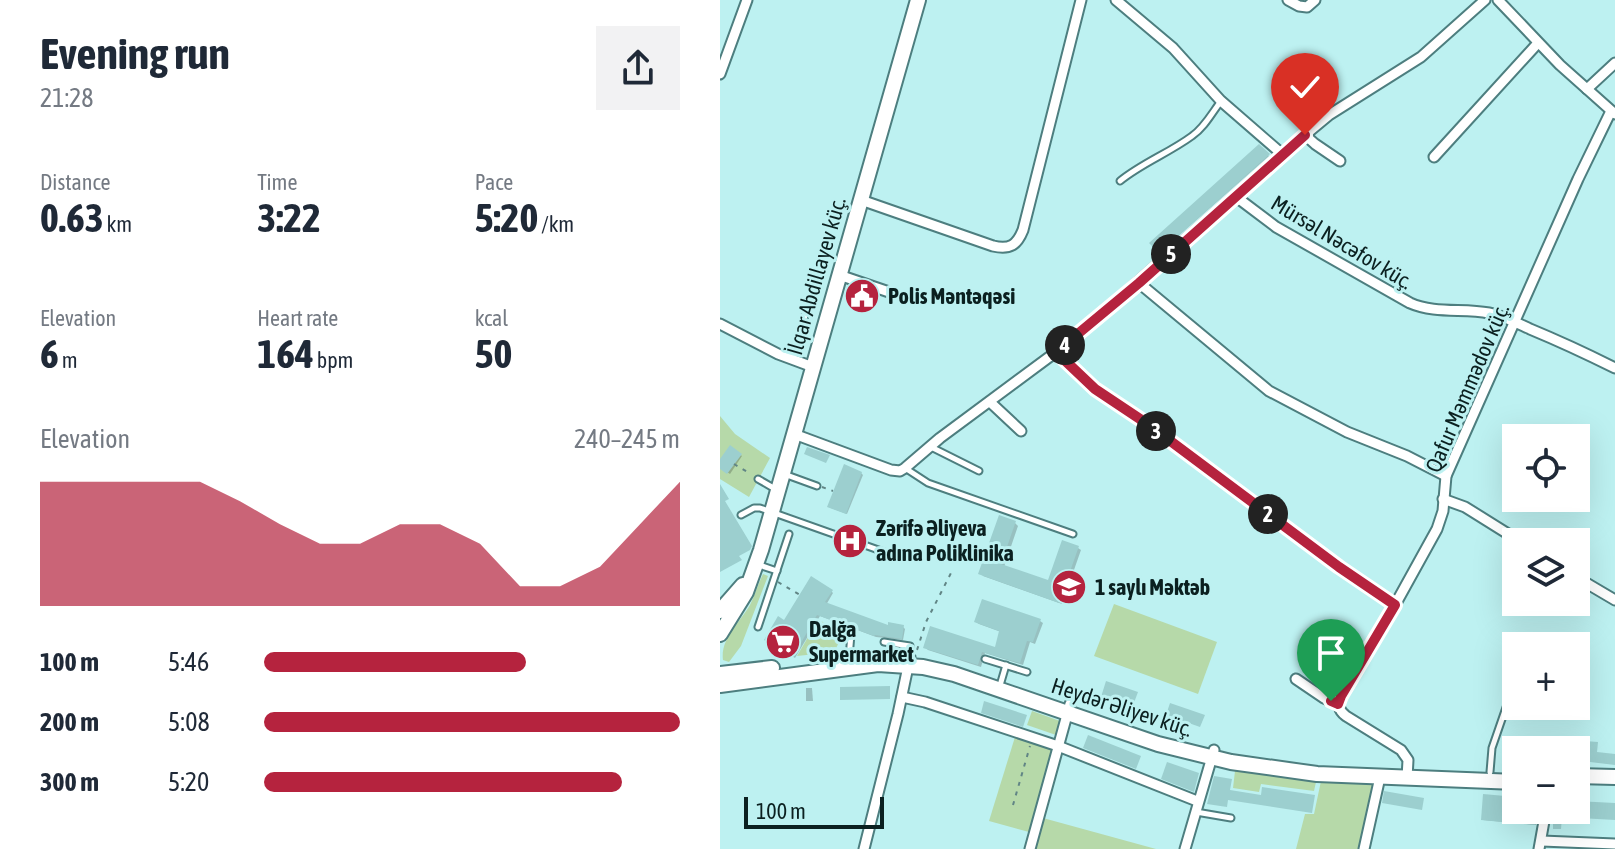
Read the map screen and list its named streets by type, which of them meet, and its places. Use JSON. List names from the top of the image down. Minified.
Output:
{"streets":{"main road":["İlqar Abdillayev küç.","Heydər Əliyev küç."],"street":["Mürsəl Nəcəfov küç.","Qafur Məmmədov küç."]},"crossings":[["Mürsəl Nəcəfov küç.","Qafur Məmmədov küç."]],"places":{"public building":["Polis Məntəqəsi"],"hospital":["Zərifə Əliyeva adına Poliklinika"],"school or university":["1 saylı Məktəb"],"supermarket":["Dalğa Supermarket"]},"scale_bar":"100 m","page":{"heading":["Evening run","21:28"],"stats":[["Distance","0.63 km"],["Time","3:22"],["Pace","5:20 /km"],["Elevation","6 m"],["Heart rate","164 bpm"],["kcal","50"]],"pins":["5","4","3","2"],"chart":["Elevation","240–245 m"],"map_buttons":["+","−"],"list":[{"name":"100 m","note":"5:46"},{"name":"200 m","note":"5:08"},{"name":"300 m","note":"5:20"}],"scale":"100 m"}}
